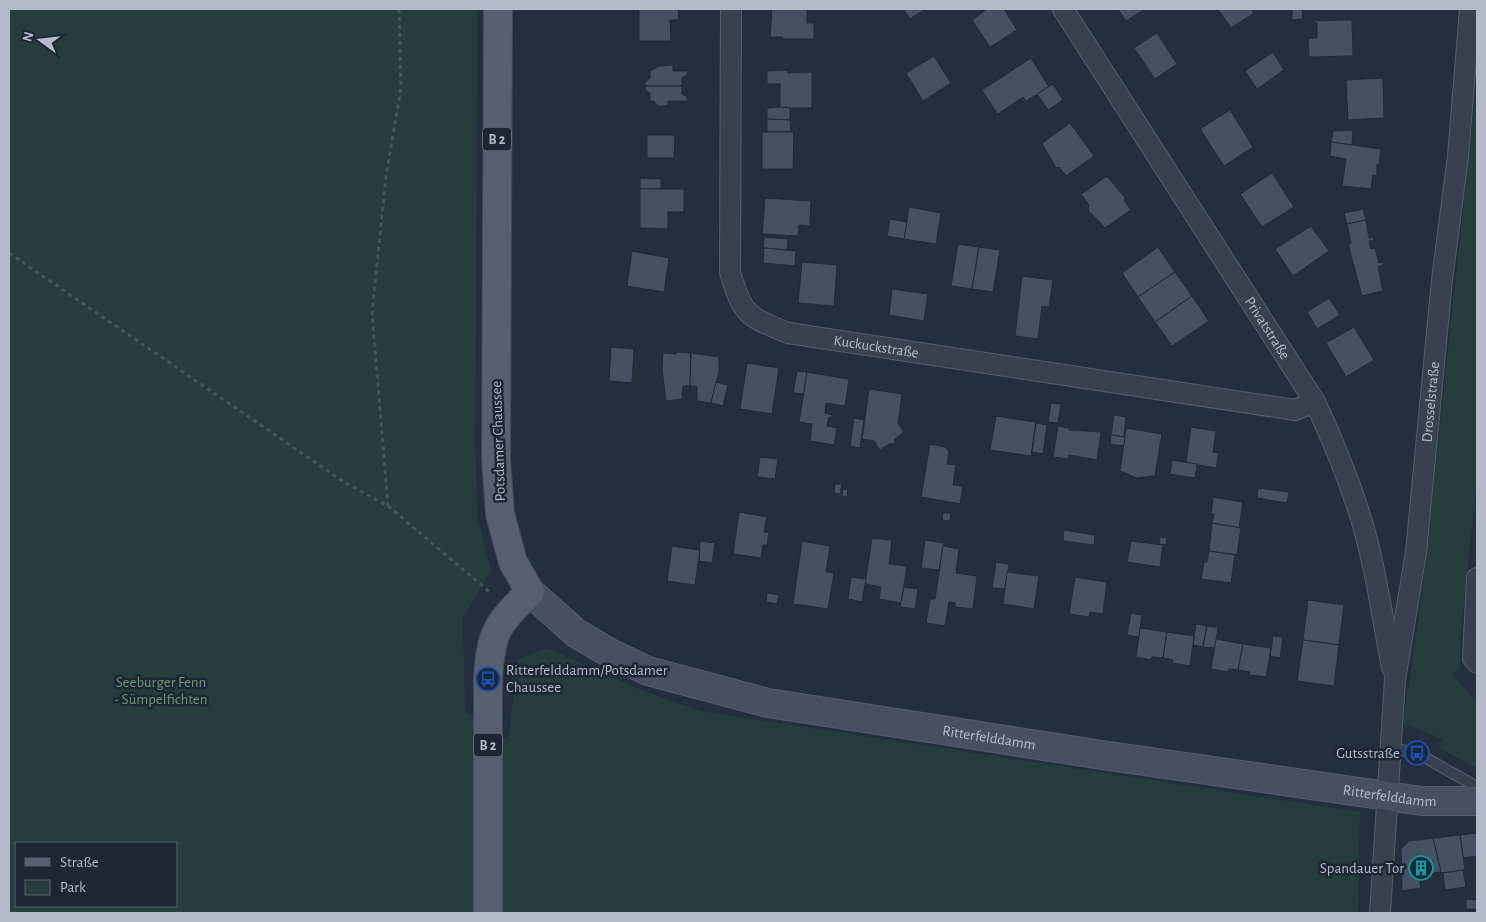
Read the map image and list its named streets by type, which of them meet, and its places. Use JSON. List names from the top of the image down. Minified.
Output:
{"streets":{"main road":["B 2","Potsdamer Chaussee","Ritterfelddamm"],"street":["Privatstraße","Kuckuckstraße","Drosselstraße"]},"crossings":[["B 2","Potsdamer Chaussee"],["B 2","Ritterfelddamm"],["Privatstraße","Kuckuckstraße"],["Privatstraße","Drosselstraße"],["Drosselstraße","Ritterfelddamm"],["Potsdamer Chaussee","Ritterfelddamm"]],"parks":["Seeburger Fenn - Sümpelfichten"],"places":{"bus stop":["Ritterfelddamm/Potsdamer Chaussee","Gutsstraße"],"building":["Spandauer Tor"]},"legend":["Straße","Park"],"north":"left"}
